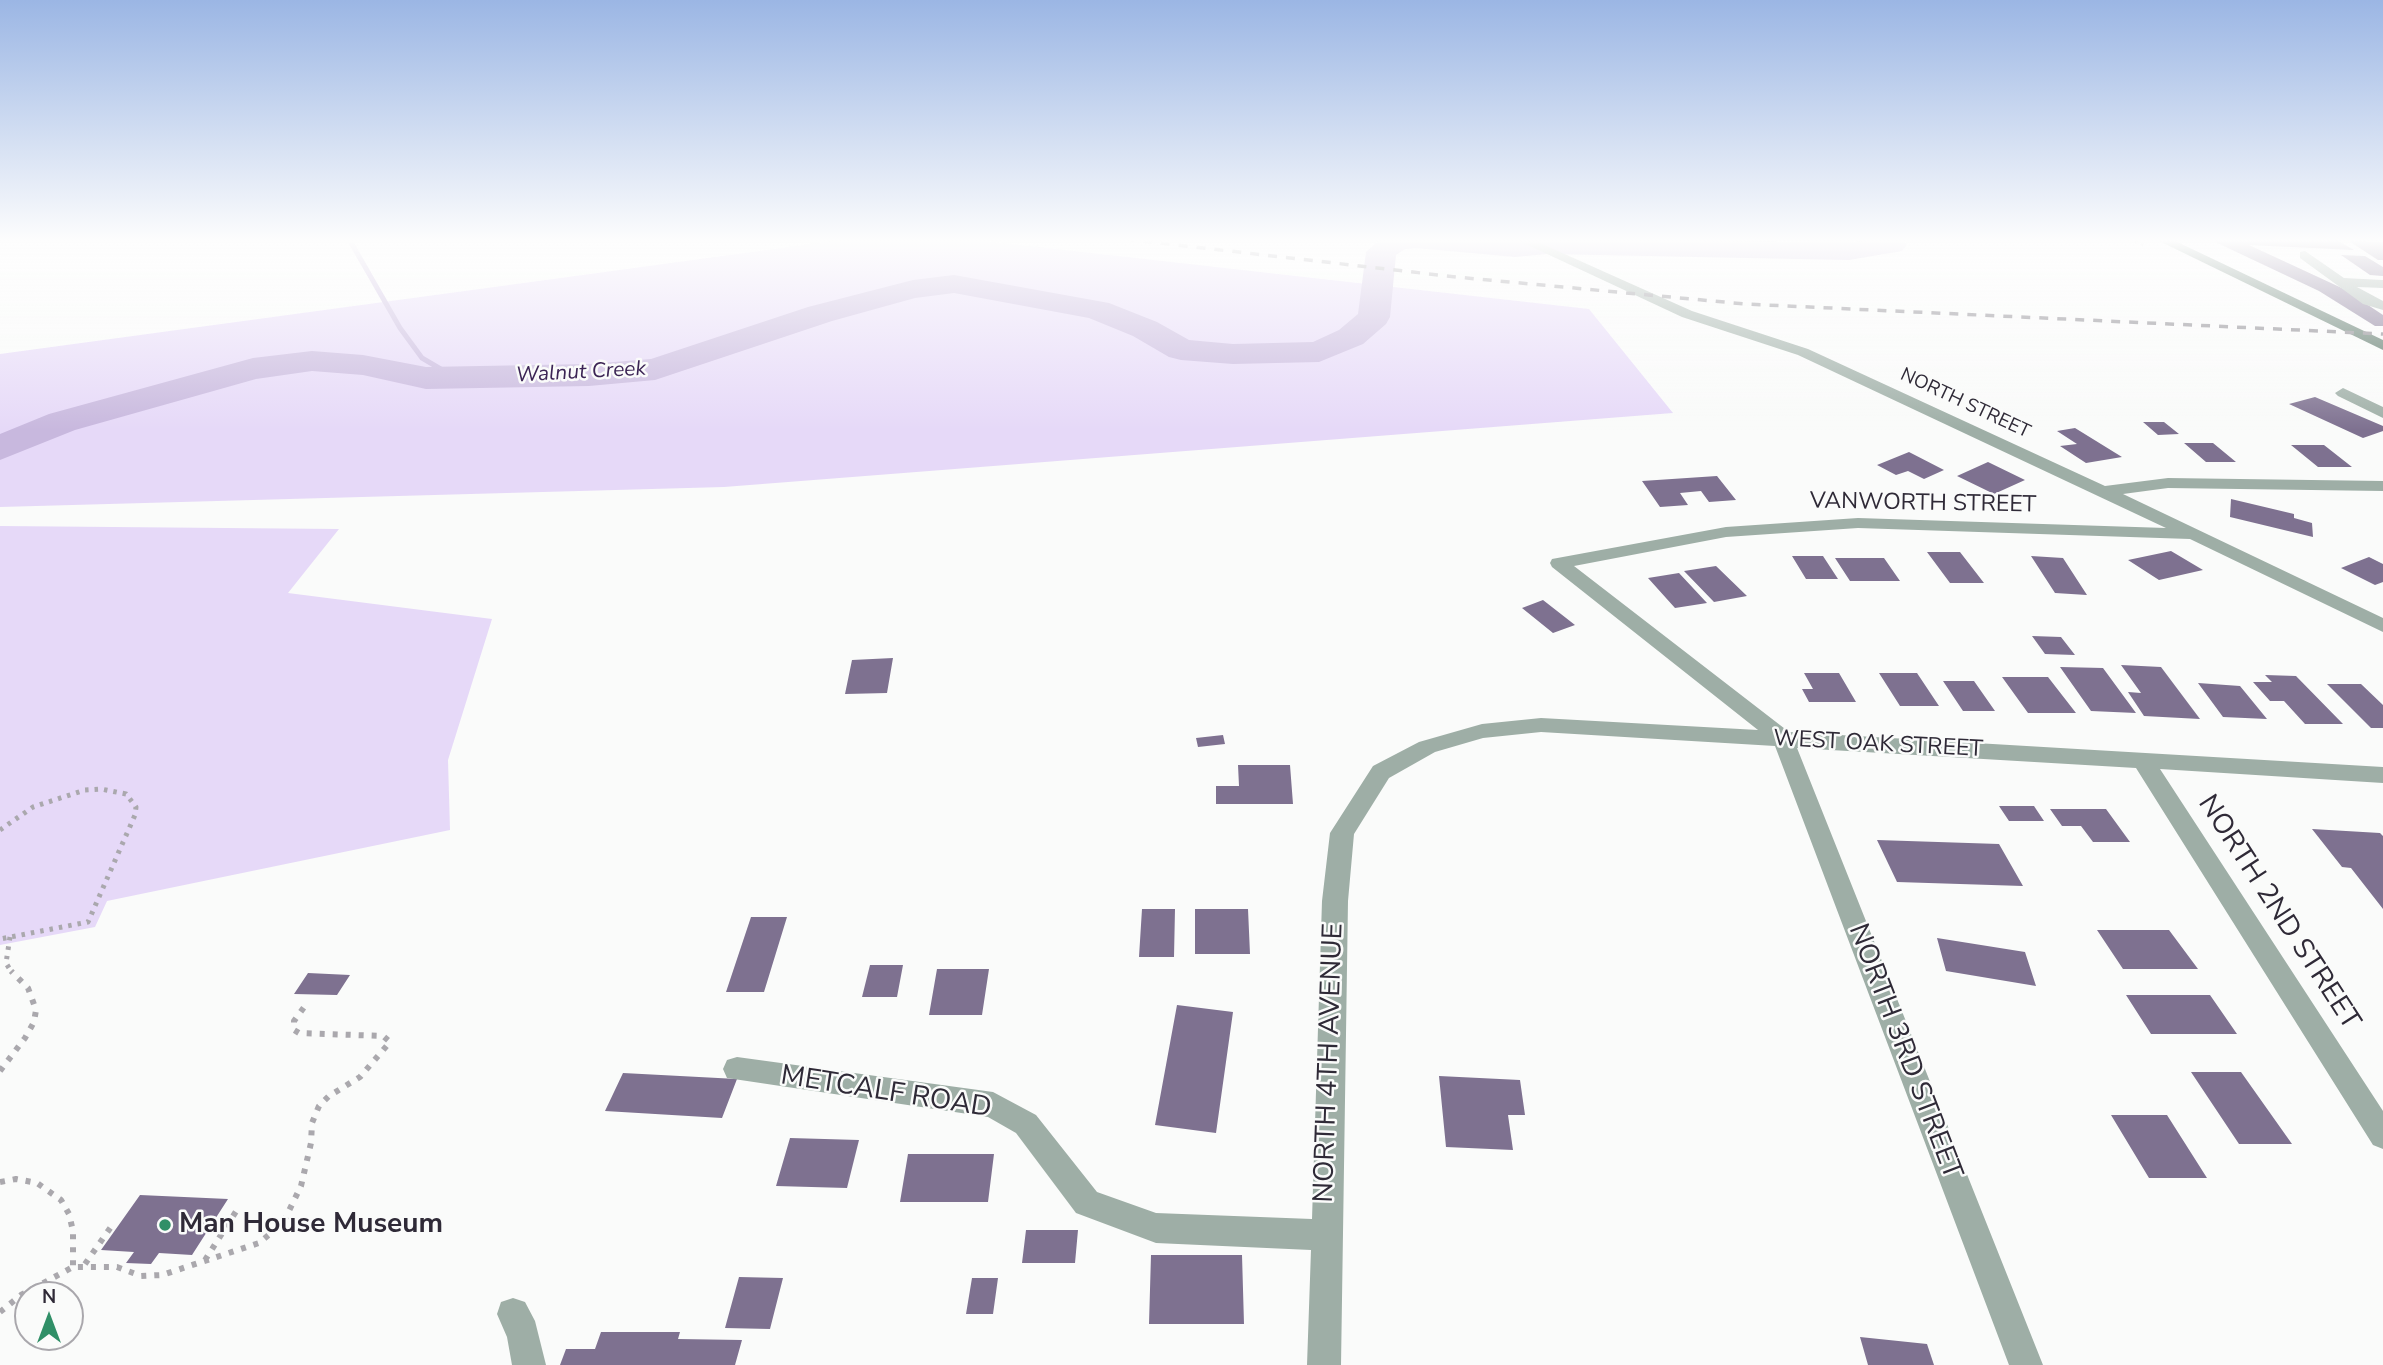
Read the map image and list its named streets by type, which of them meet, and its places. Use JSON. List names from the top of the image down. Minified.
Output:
{"streets":{"street":["NORTH STREET","VANWORTH STREET","WEST OAK STREET","NORTH 2ND STREET","NORTH 3RD STREET","NORTH 4TH AVENUE","METCALF ROAD"]},"crossings":[["NORTH STREET","VANWORTH STREET"],["VANWORTH STREET","WEST OAK STREET"],["VANWORTH STREET","NORTH 3RD STREET"],["WEST OAK STREET","NORTH 2ND STREET"],["WEST OAK STREET","NORTH 3RD STREET"],["WEST OAK STREET","NORTH 4TH AVENUE"],["NORTH 4TH AVENUE","METCALF ROAD"]],"water":["Walnut Creek"],"places":["Man House Museum"],"north":"top"}
